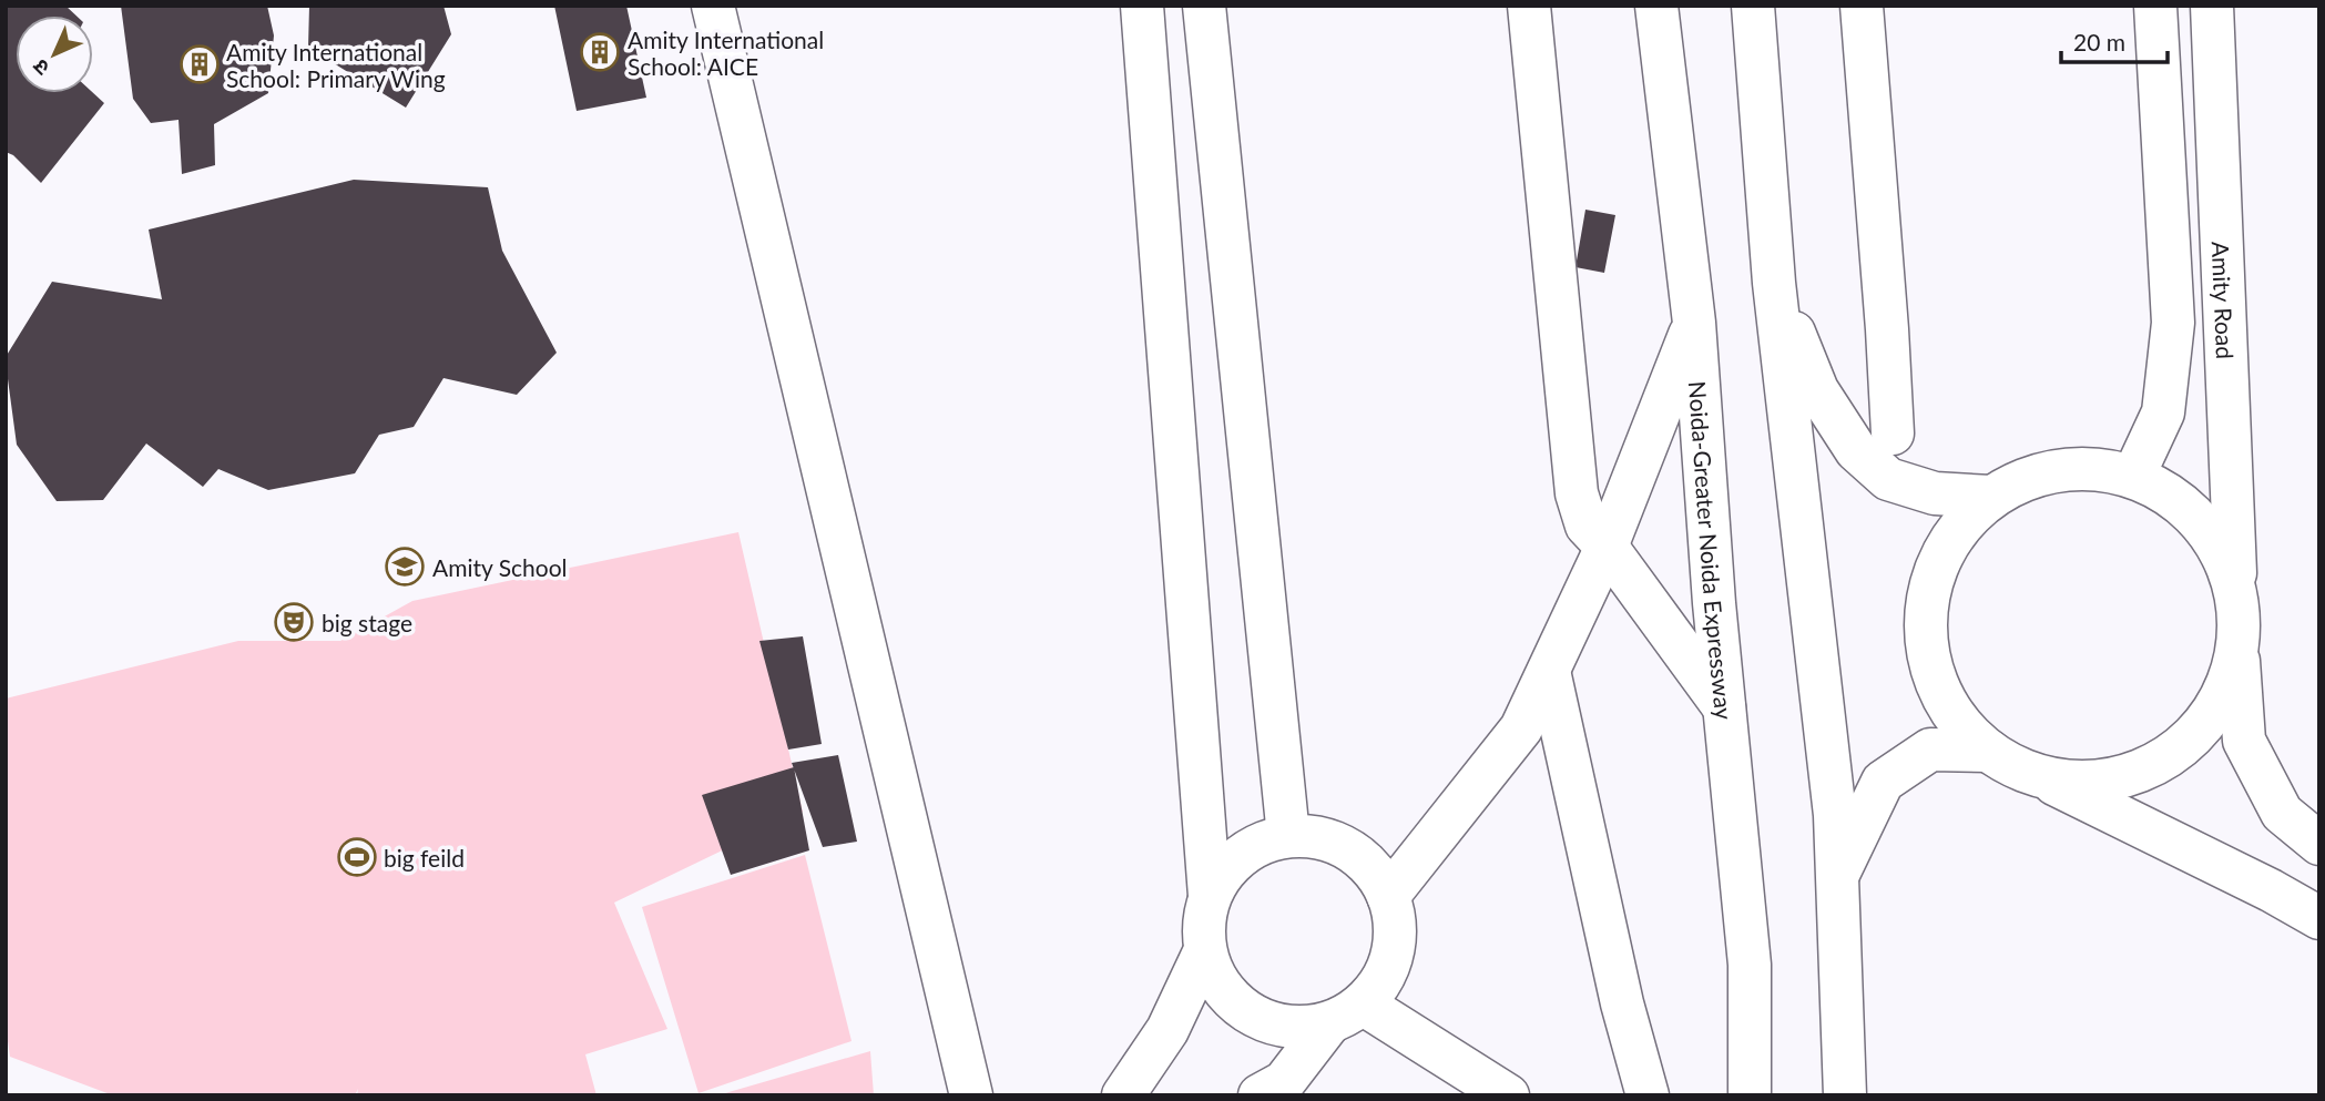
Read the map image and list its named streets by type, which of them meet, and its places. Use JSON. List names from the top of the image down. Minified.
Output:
{"streets":{"main road":["Amity Road","Noida-Greater Noida Expressway"]},"places":{"building":["Amity International School: AICE","Amity International School: Primary Wing"],"school or university":["Amity School"],"theatre":["big stage"],"sports":["big feild"]},"scale_bar":"20 m","north":"bottom left"}
